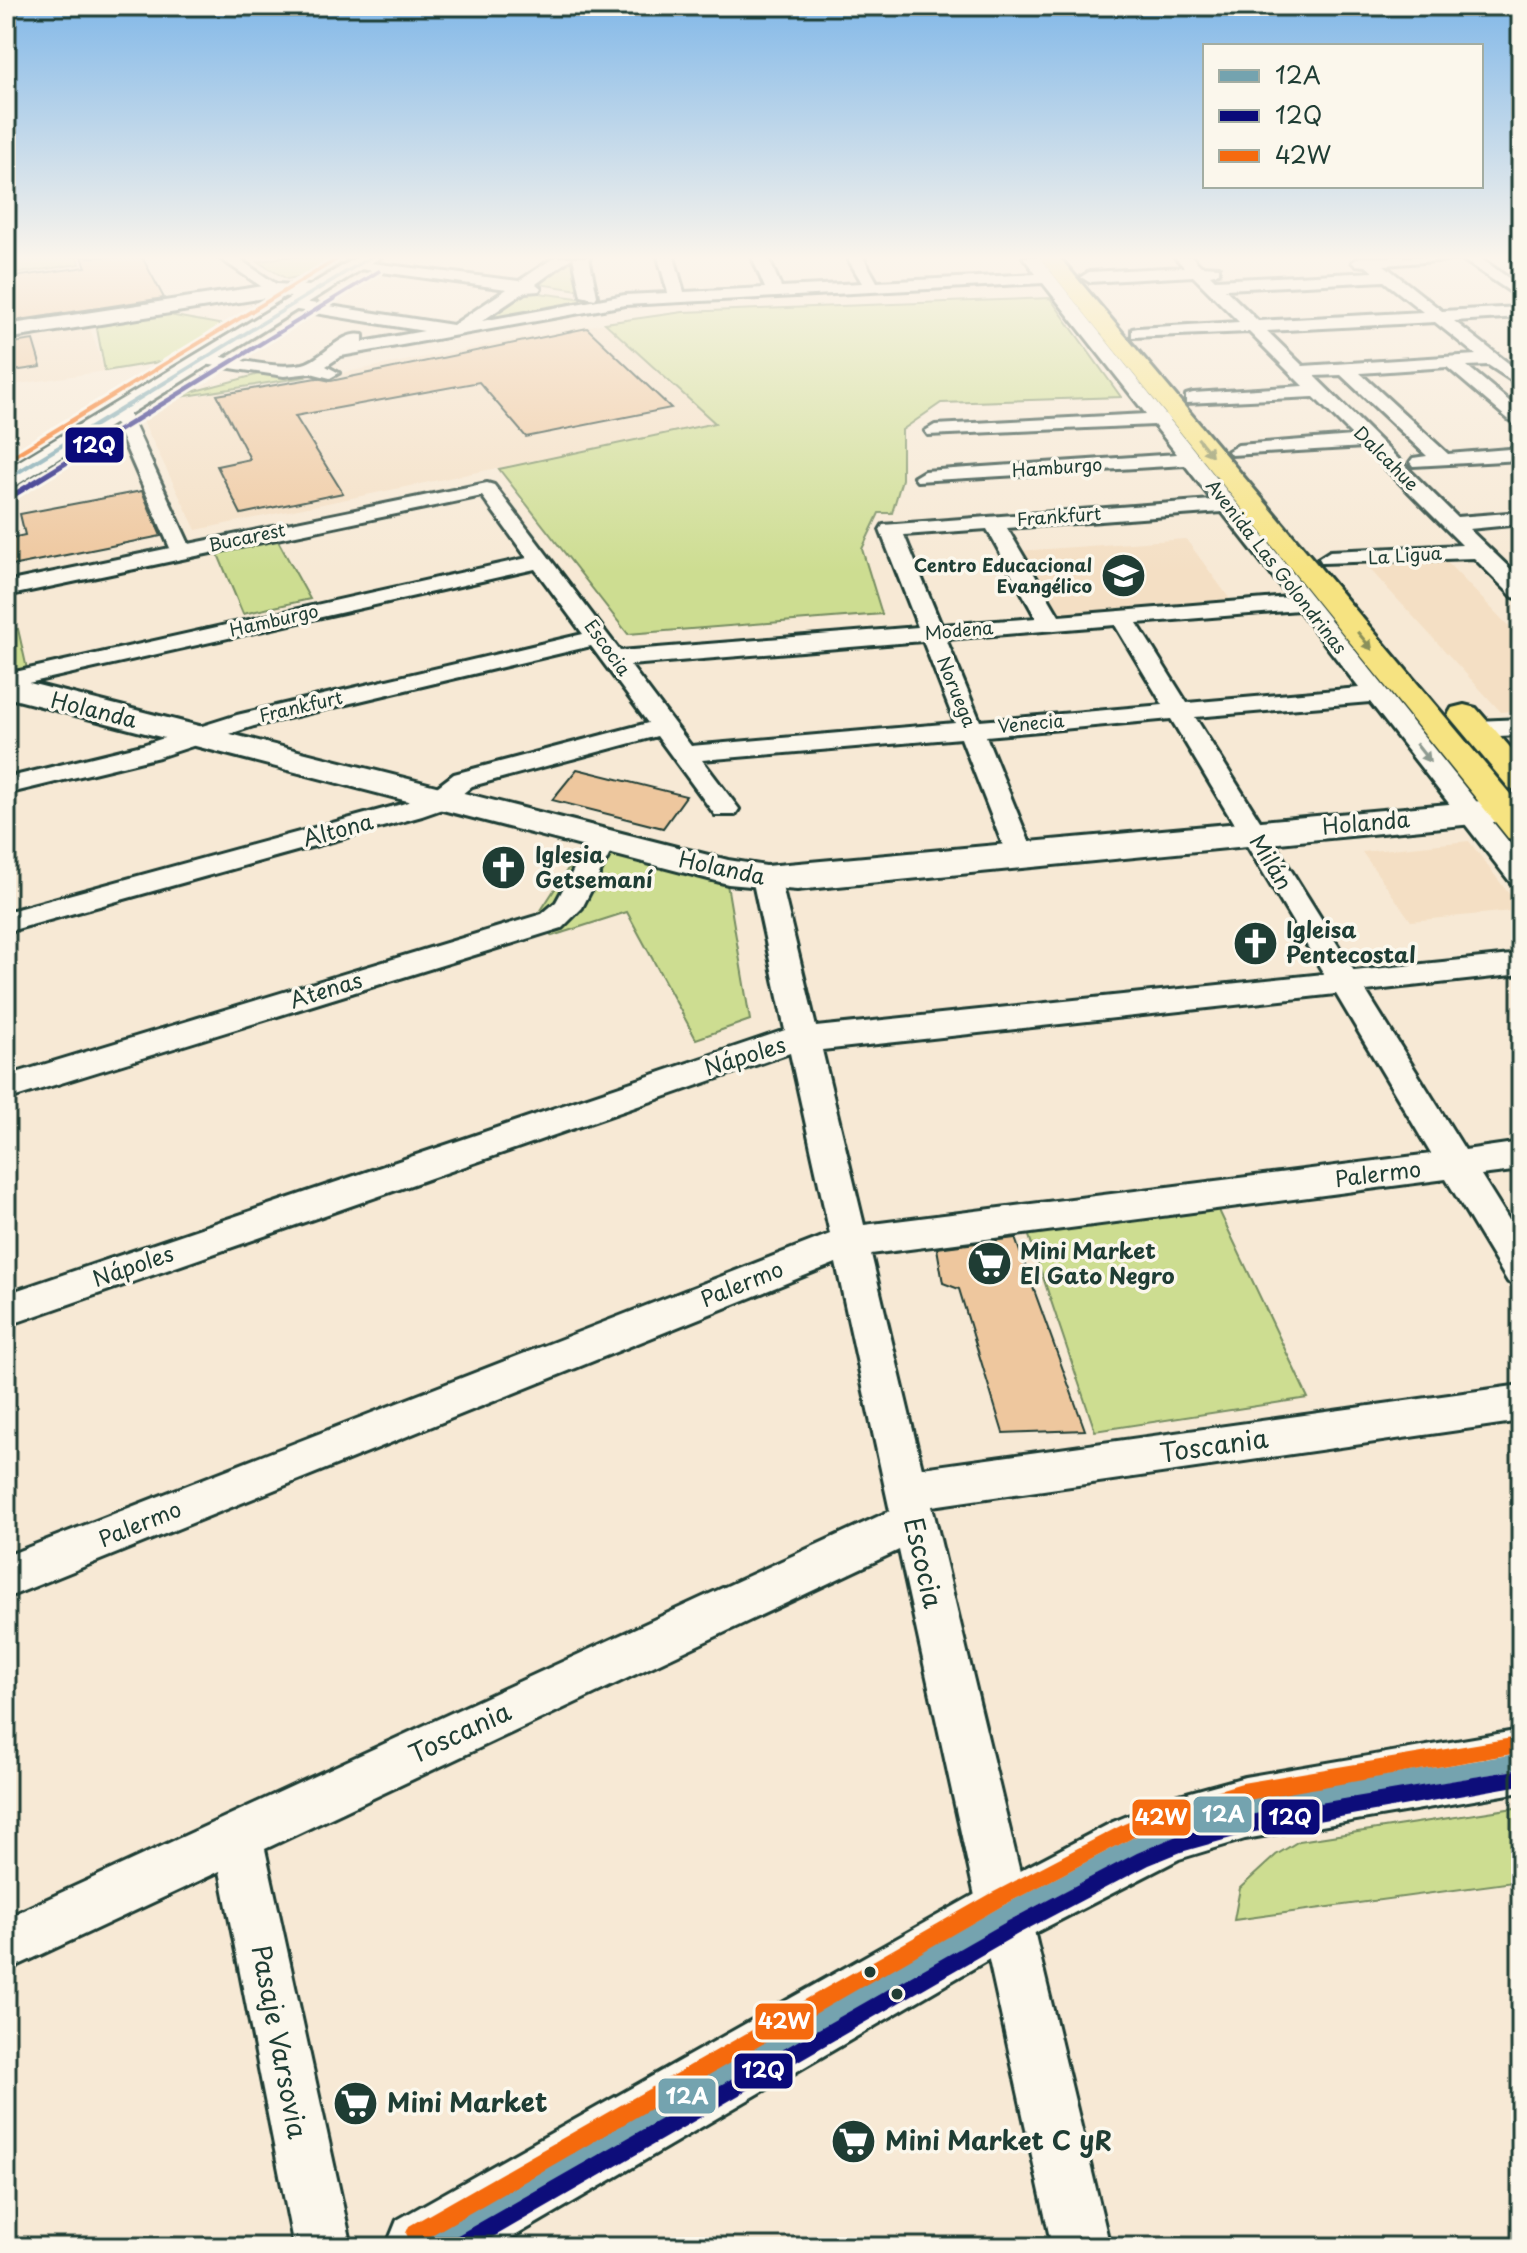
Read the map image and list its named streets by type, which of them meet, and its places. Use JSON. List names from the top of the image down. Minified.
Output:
{"streets":{"main road":["Avenida Las Golondrinas"],"street":["Dalcahue","Hamburgo","Frankfurt","Bucarest","La Ligua","Modena","Escocia","Noruega","Holanda","Venecia","Altona","Milán","Atenas","Nápoles","Palermo","Toscania","Pasaje Varsovia"]},"crossings":[["Dalcahue","La Ligua"],["Hamburgo","Avenida Las Golondrinas"],["Hamburgo","Escocia"],["Frankfurt","Avenida Las Golondrinas"],["Frankfurt","Escocia"],["Frankfurt","Noruega"],["Frankfurt","Holanda"],["Bucarest","Escocia"],["La Ligua","Avenida Las Golondrinas"],["Avenida Las Golondrinas","Modena"],["Avenida Las Golondrinas","Holanda"],["Avenida Las Golondrinas","Venecia"],["Modena","Escocia"],["Modena","Noruega"],["Modena","Milán"],["Escocia","Holanda"],["Escocia","Venecia"],["Escocia","Altona"],["Escocia","Nápoles"],["Escocia","Palermo"],["Escocia","Toscania"],["Noruega","Holanda"],["Noruega","Venecia"],["Holanda","Altona"],["Holanda","Milán"],["Holanda","Atenas"],["Venecia","Milán"],["Milán","Nápoles"],["Milán","Palermo"],["Toscania","Pasaje Varsovia"]],"places":{"school or university":["Centro Educacional Evangélico"],"church":["Iglesia Getsemaní","Igleisa Pentecostal"],"supermarket":["Mini Market El Gato Negro","Mini Market","Mini Market C yR"]},"lines":["transit line 12A","transit line 12Q","transit line 42W"],"legend":["12A","12Q","42W"]}
